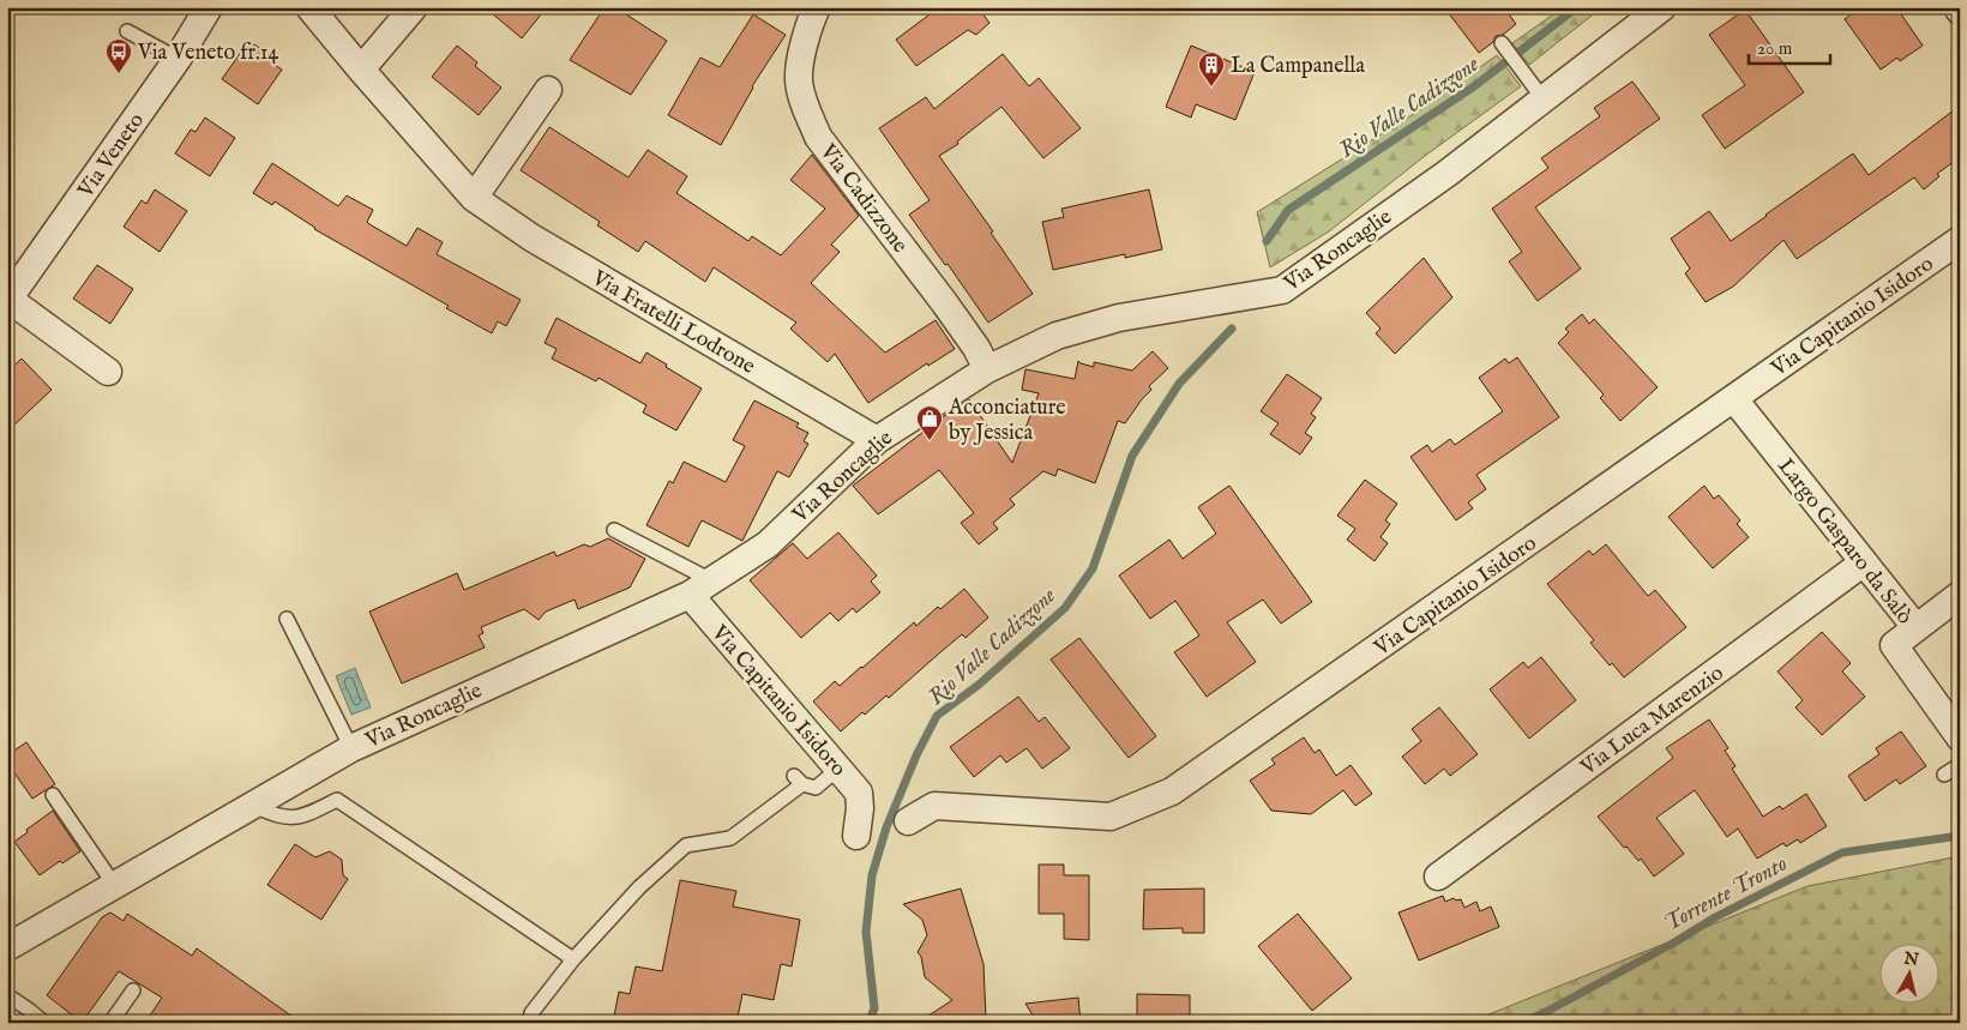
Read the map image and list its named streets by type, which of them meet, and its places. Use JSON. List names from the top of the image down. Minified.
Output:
{"streets":{"street":["Via Veneto","Via Cadizzone","Via Roncaglie","Via Capitanio Isidoro","Via Fratelli Lodrone","Largo Gasparo da Salò","Via Luca Marenzio"]},"crossings":[["Via Cadizzone","Via Roncaglie"],["Via Roncaglie","Via Capitanio Isidoro"],["Via Roncaglie","Via Fratelli Lodrone"],["Via Capitanio Isidoro","Largo Gasparo da Salò"],["Largo Gasparo da Salò","Via Luca Marenzio"]],"water":["Rio Valle Cadizzone","Torrente Tronto"],"places":{"bus stop":["Via Veneto fr.14"],"building":["La Campanella"],"shop":["Acconciature by Jessica"]},"scale_bar":"20 m","north":"top"}
